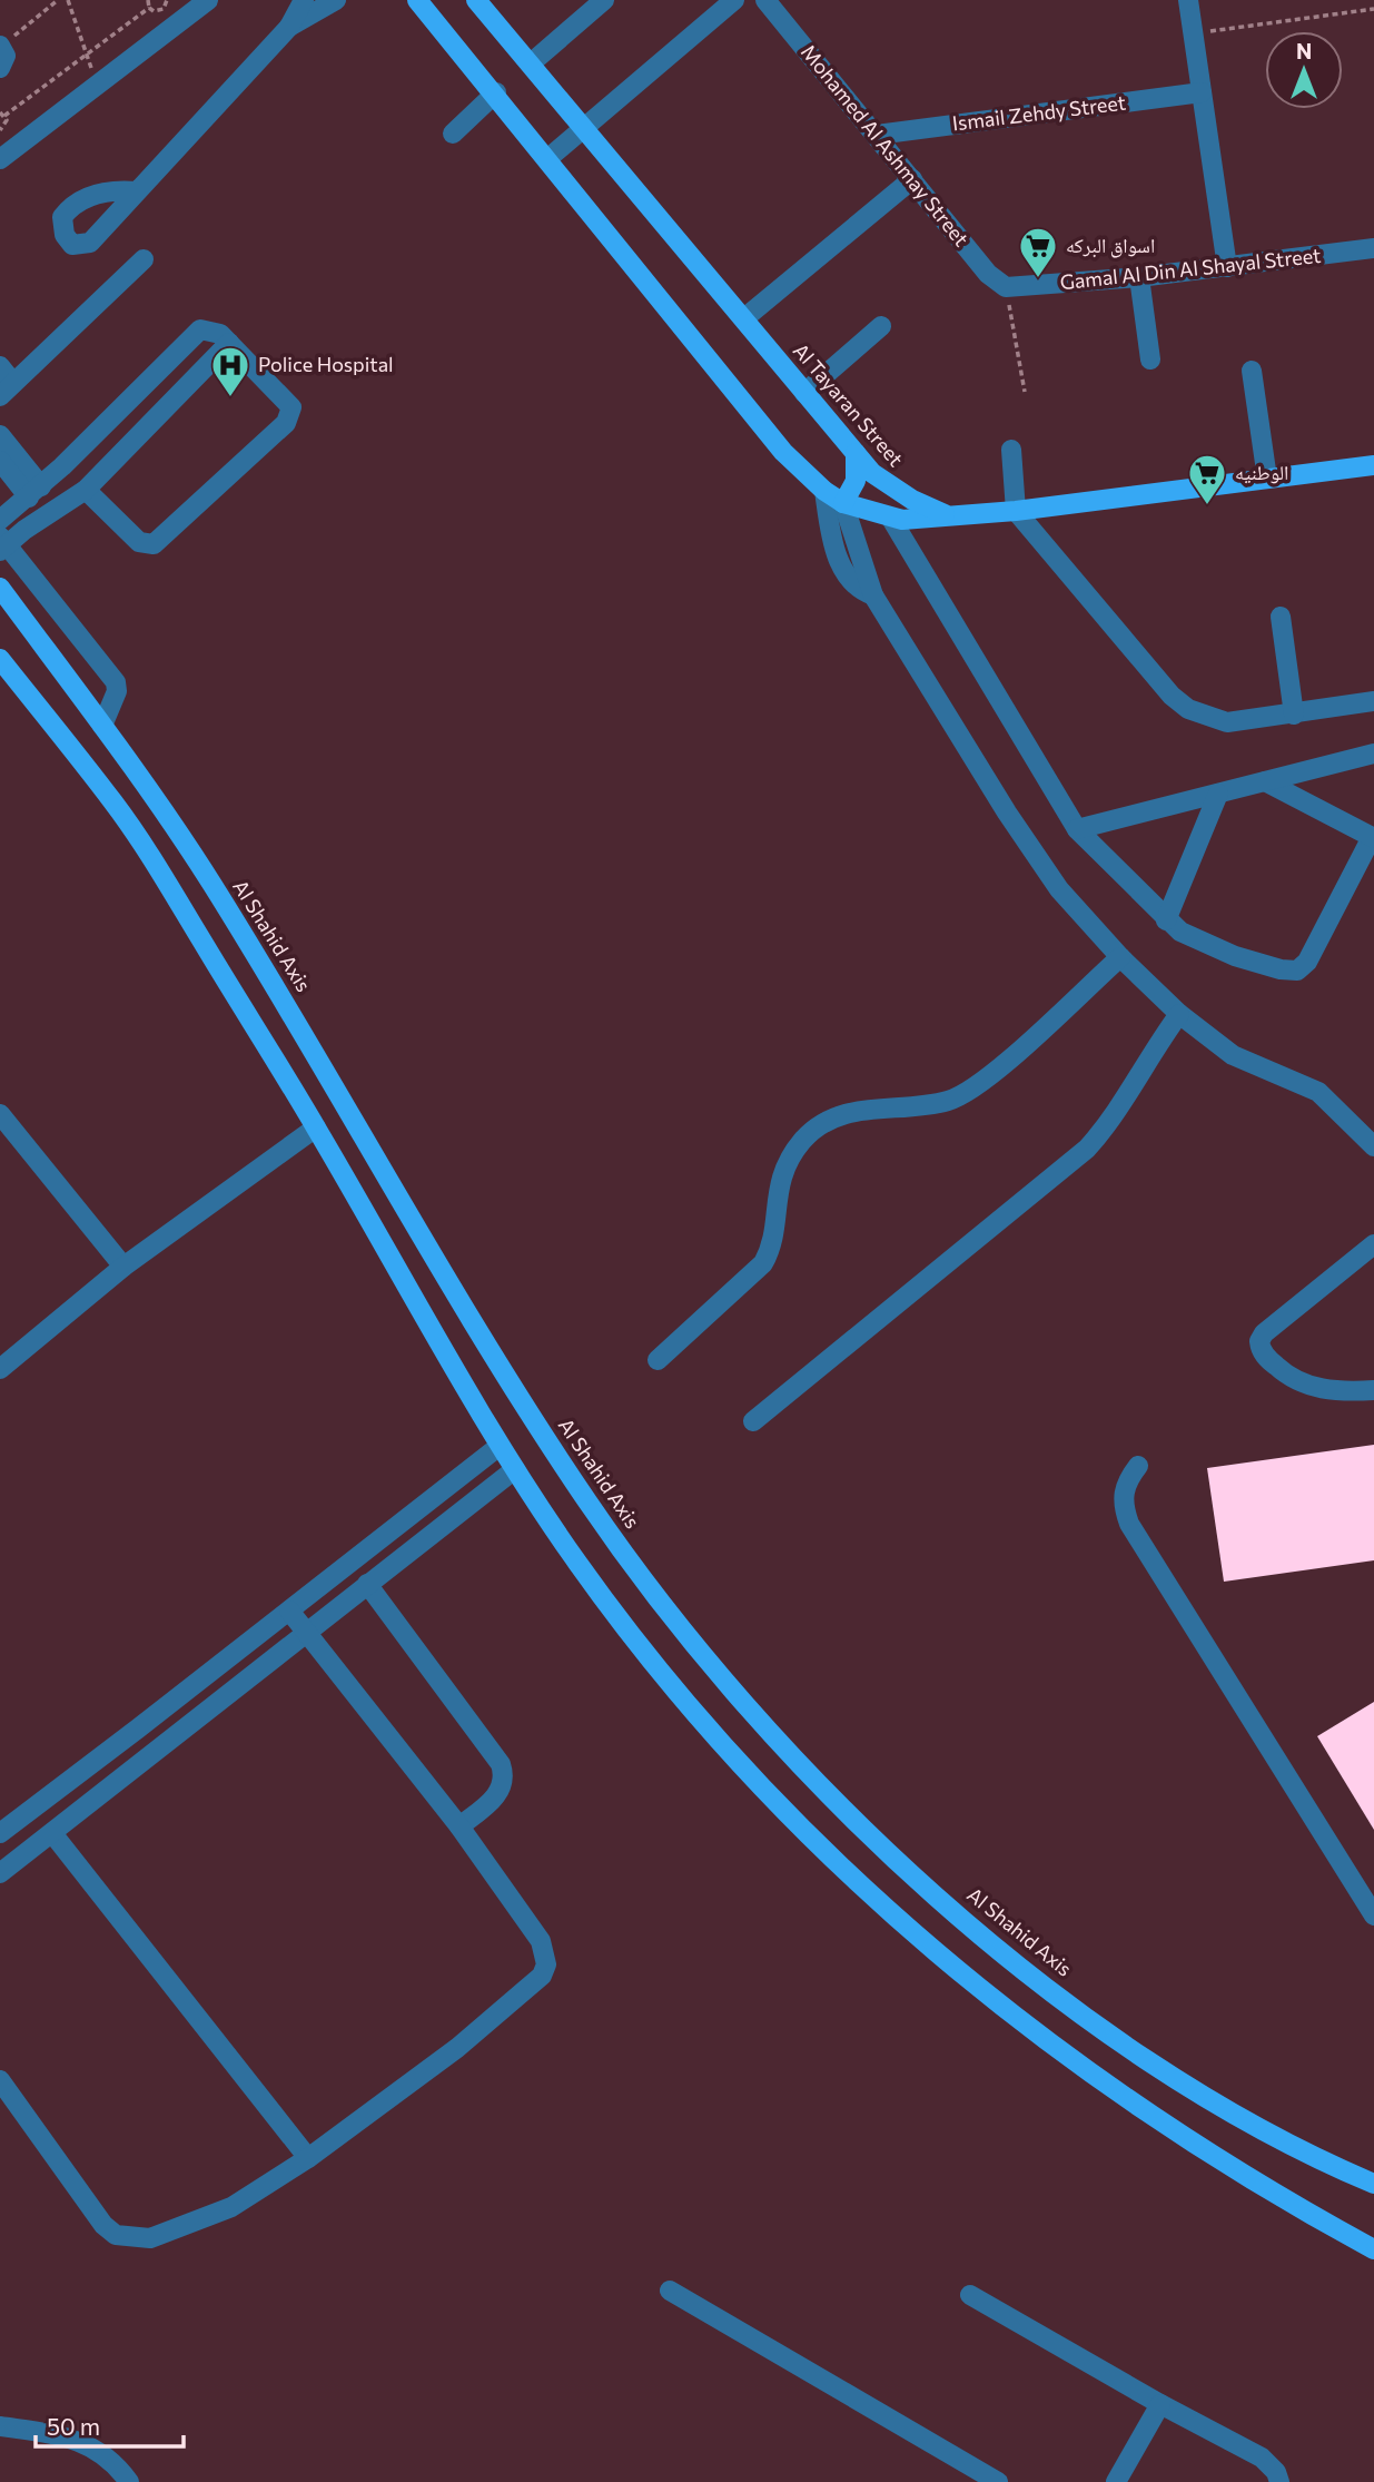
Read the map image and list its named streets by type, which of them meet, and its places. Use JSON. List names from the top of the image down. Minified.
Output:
{"streets":{"main road":["Al Tayaran Street","Al Shahid Axis"],"street":["Ismail Zehdy Street","Mohamed Al Ashmay Street","Gamal Al Din Al Shayal Street"]},"crossings":[["Ismail Zehdy Street","Mohamed Al Ashmay Street"],["Mohamed Al Ashmay Street","Gamal Al Din Al Shayal Street"]],"places":{"supermarket":["اسواق البركه","الوطنيه"],"hospital":["Police Hospital"]},"scale_bar":"50 m","north":"top"}
